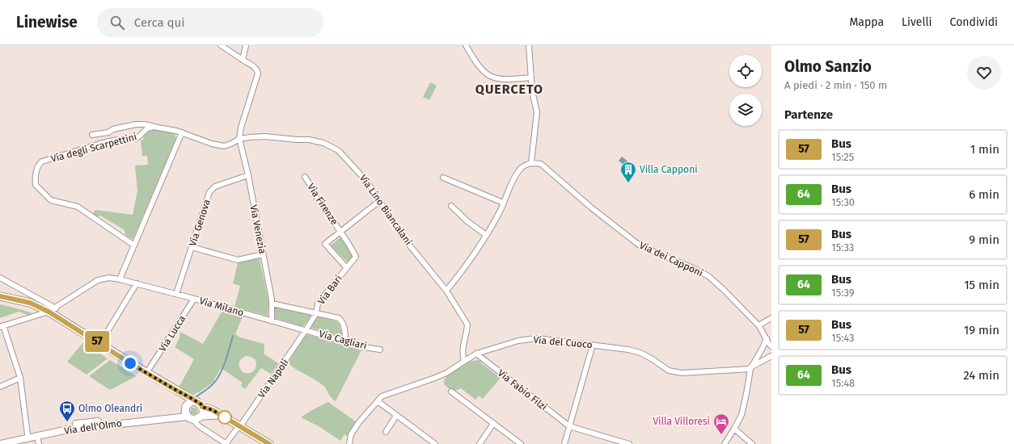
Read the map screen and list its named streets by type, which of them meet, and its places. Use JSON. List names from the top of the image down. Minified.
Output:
{"streets":{"main road":["Via dell'Olmo"],"street":["Via degli Scarpettini","Via Firenze","Via Lino Biancalani","Via Genova","Via Venezia","Via dei Capponi","Via Bari","Via Milano","Via Lucca","Via Cagliari","Via del Cuoco","Via Napoli","Via Fabio Filzi"]},"crossings":[["Via Firenze","Via Bari"],["Via Lino Biancalani","Via Venezia"],["Via Lino Biancalani","Via del Cuoco"],["Via Genova","Via Venezia"],["Via Genova","Via Milano"],["Via Venezia","Via Milano"],["Via Bari","Via Milano"],["Via Bari","Via Cagliari"],["Via Bari","Via Napoli"],["Via Milano","Via Lucca"],["Via Milano","Via Cagliari"],["Via Milano","Via Napoli"],["Via Cagliari","Via Napoli"],["Via del Cuoco","Via Fabio Filzi"]],"districts":["QUERCETO"],"places":{"building":["Villa Capponi"],"bus stop":["Olmo Oleandri"],"hotel":["Villa Villoresi"]},"lines":["bus line 57"],"page":{"header":"Linewise","search":"Cerca qui","nav":["Mappa","Livelli","Condividi"],"on_map":"57","heading":[["Olmo Sanzio","A piedi · 2 min · 150 m"],"Partenze"],"list":[{"mark":"57","name":"Bus","note":"15:25","value":"1 min"},{"mark":"64","name":"Bus","note":"15:30","value":"6 min"},{"mark":"57","name":"Bus","note":"15:33","value":"9 min"},{"mark":"64","name":"Bus","note":"15:39","value":"15 min"},{"mark":"57","name":"Bus","note":"15:43","value":"19 min"},{"mark":"64","name":"Bus","note":"15:48","value":"24 min"}]}}
